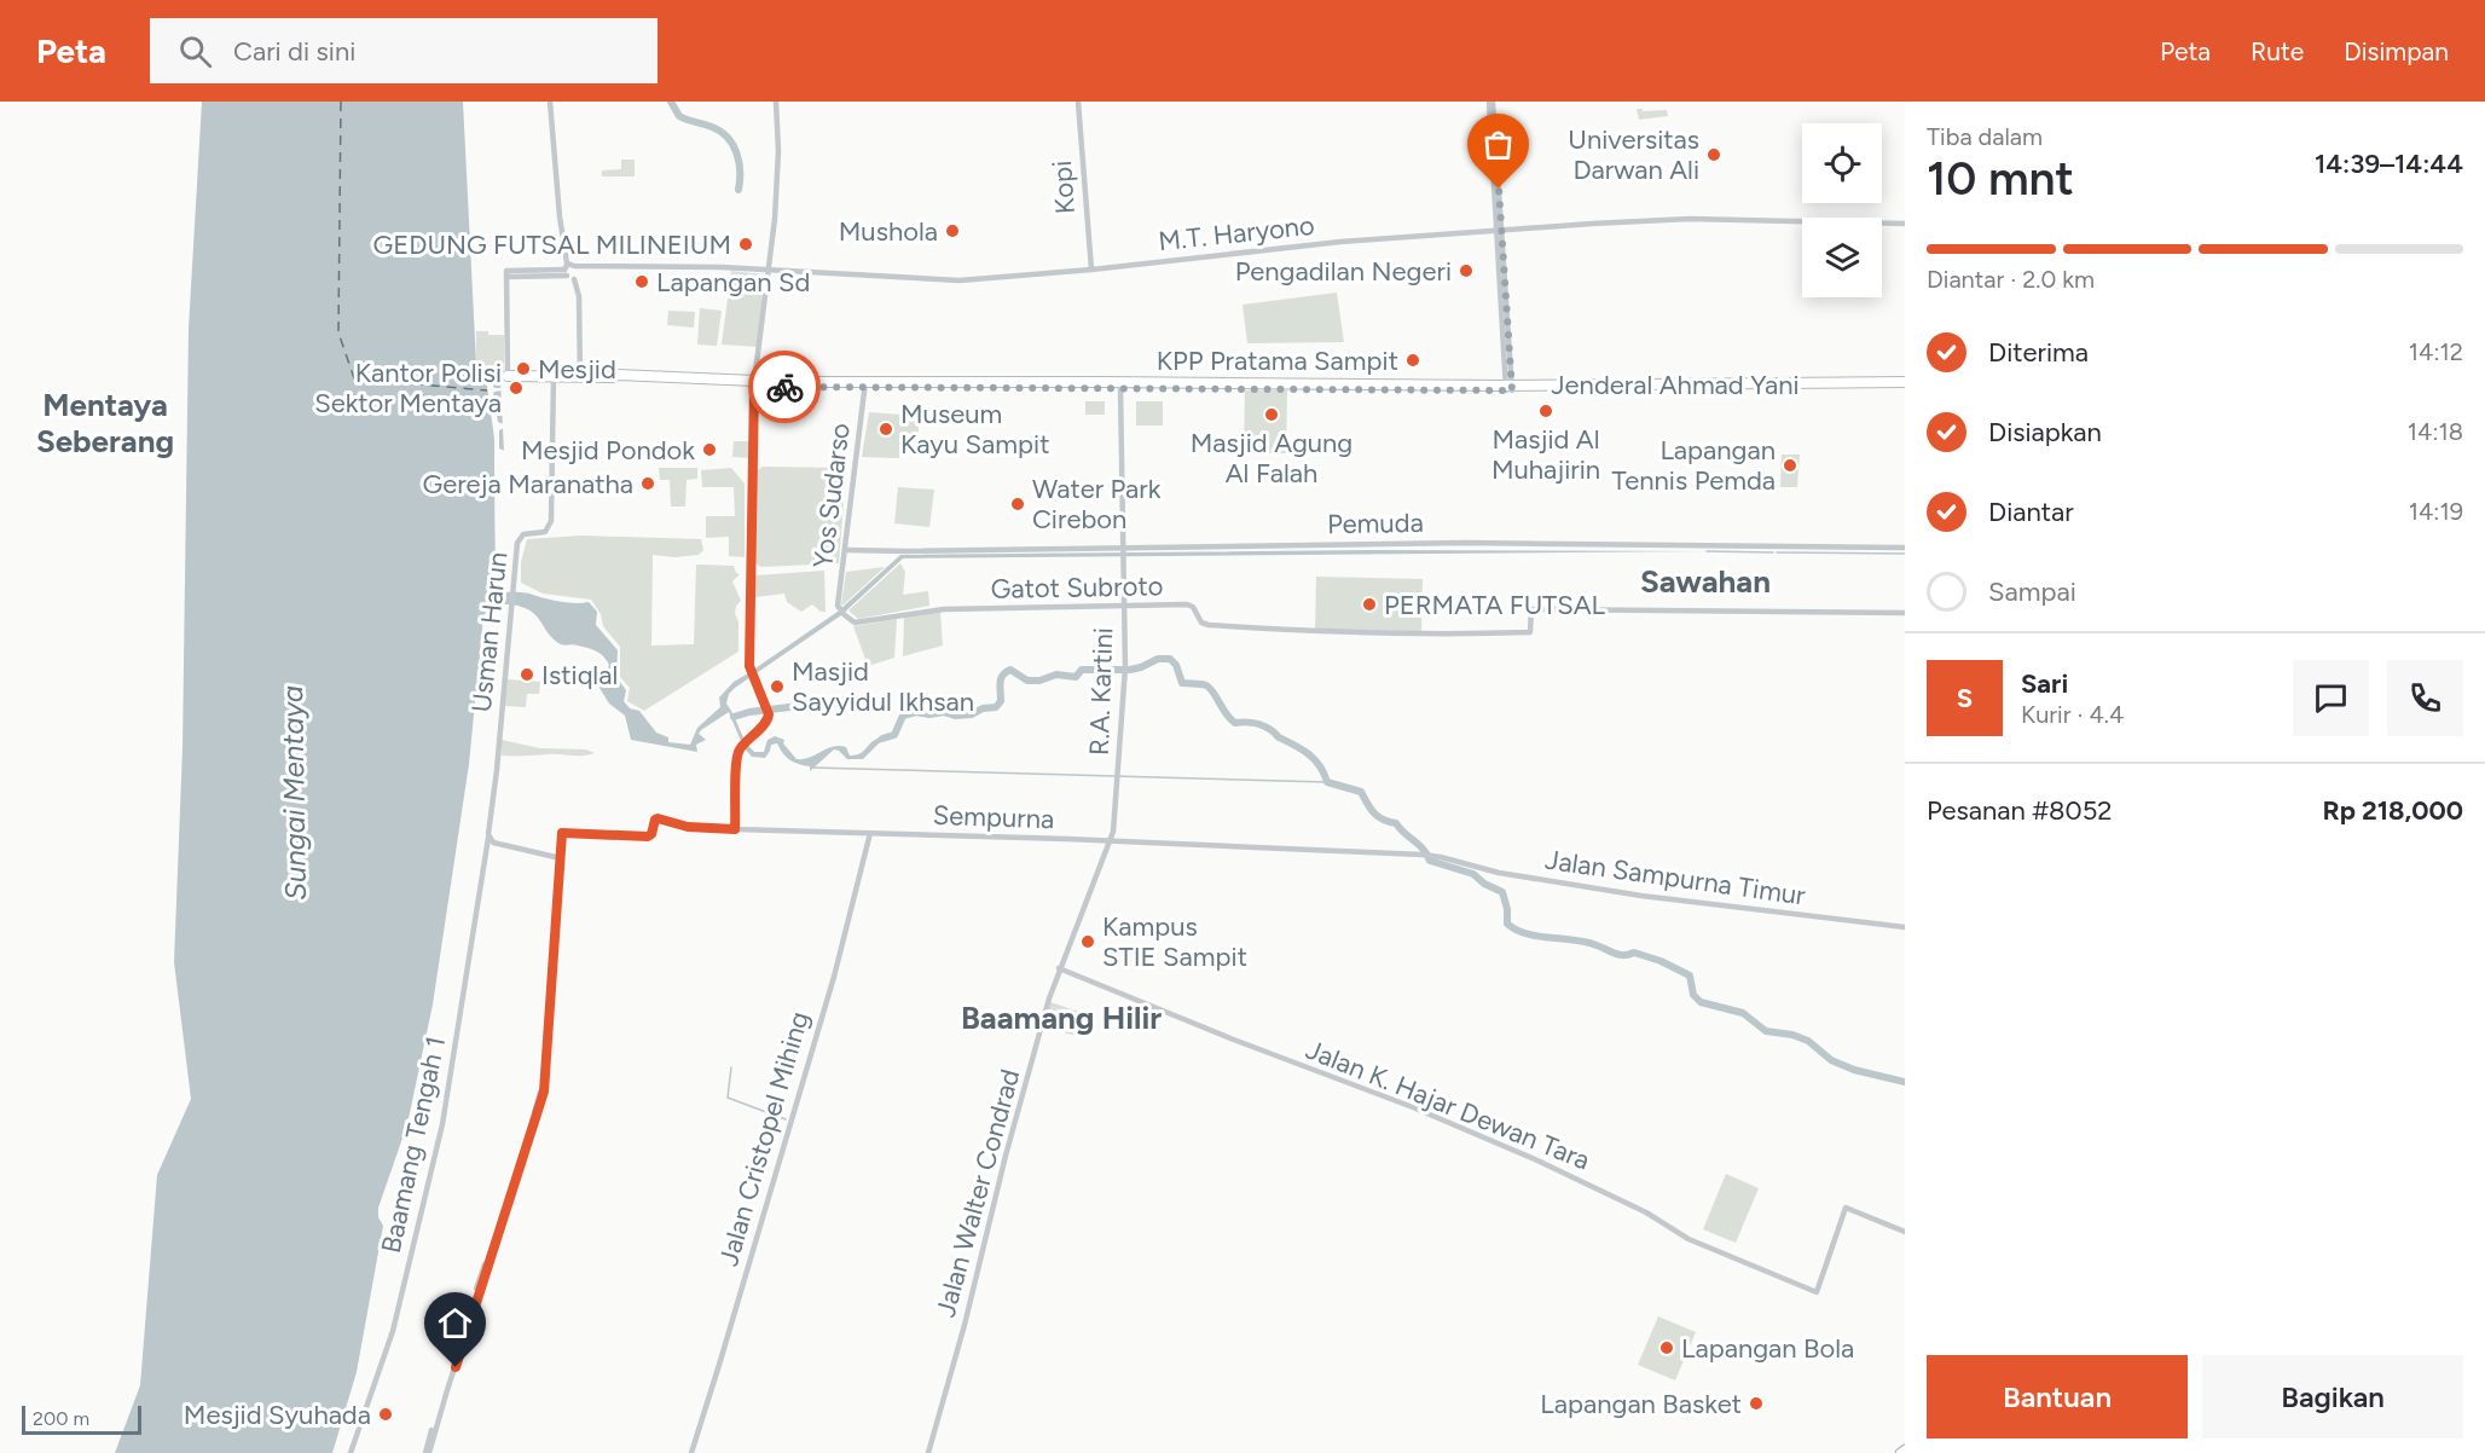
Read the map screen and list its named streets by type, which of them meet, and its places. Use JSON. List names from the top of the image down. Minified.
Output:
{"streets":{"highway":["Jenderal Ahmad Yani"],"street":["Kopi","M.T. Haryono","Yos Sudarso","Pemuda","Gatot Subroto","Usman Harun","R.A. Kartini","Sempurna","Jalan Sampurna Timur","Jalan K. Hajar Dewan Tara","Jalan Cristopel Mihing","Baamang Tengah 1","Jalan Walter Condrad"]},"crossings":[["Kopi","M.T. Haryono"],["Jenderal Ahmad Yani","R.A. Kartini"],["Yos Sudarso","Pemuda"],["Yos Sudarso","Gatot Subroto"],["Pemuda","R.A. Kartini"],["Gatot Subroto","R.A. Kartini"],["Usman Harun","Baamang Tengah 1"],["R.A. Kartini","Jalan Walter Condrad"],["Sempurna","Jalan Sampurna Timur"],["Sempurna","Jalan Cristopel Mihing"],["Sempurna","Jalan Walter Condrad"],["Jalan K. Hajar Dewan Tara","Jalan Walter Condrad"]],"districts":["Mentaya Seberang","Sawahan","Baamang Hilir"],"water":["Sungai Mentaya"],"places":["Universitas Darwan Ali","Mushola","GEDUNG FUTSAL MILINEIUM","Pengadilan Negeri","Lapangan Sd","KPP Pratama Sampit","Mesjid","Kantor Polisi Sektor Mentaya","Masjid Al Muhajirin","Masjid Agung Al Falah","Museum Kayu Sampit","Mesjid Pondok","Lapangan Tennis Pemda","Gereja Maranatha","Water Park Cirebon","PERMATA FUTSAL","Istiqlal","Masjid Sayyidul Ikhsan","Kampus STIE Sampit","Lapangan Bola","Lapangan Basket","Mesjid Syuhada"],"scale_bar":"200 m","page":{"header":"Peta","search":"Cari di sini","nav":["Peta","Rute","Disimpan"],"heading":["10 mnt","Tiba dalam","14:39–14:44"],"panel":["Sari","Kurir · 4.4","Pesanan #8052","Rp 218,000"],"bar":"Diantar · 2.0 km","list":[["Diterima","14:12"],["Disiapkan","14:18"],["Diantar","14:19"],"Sampai"],"round":"S","buttons":["Bantuan","Bagikan"],"scale":"200 m"}}
